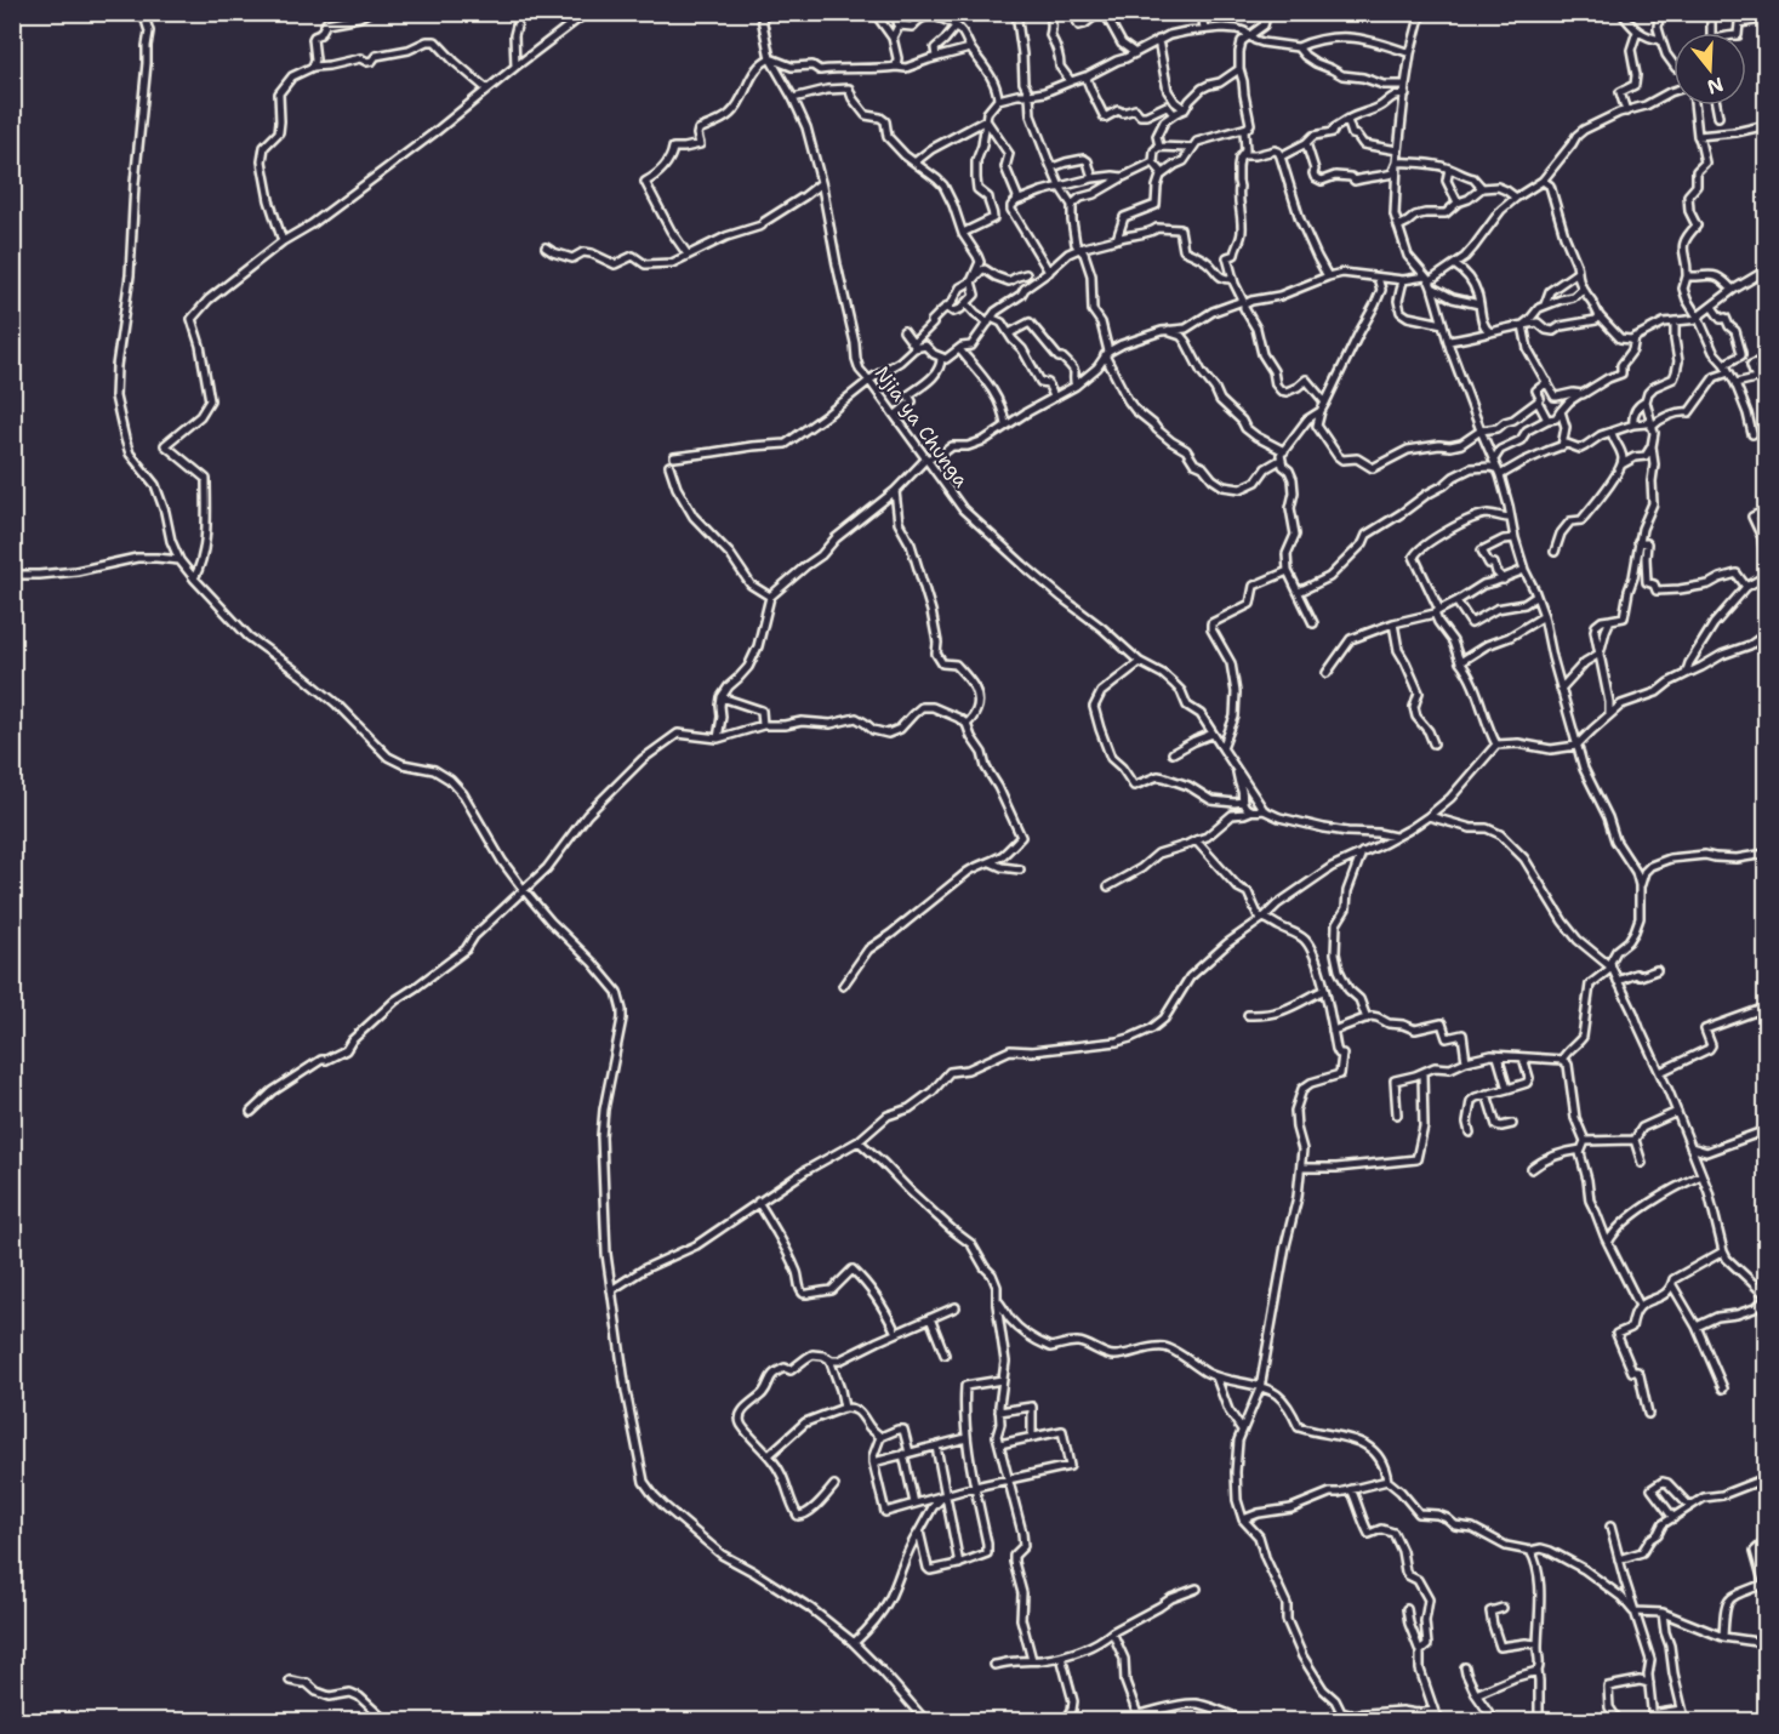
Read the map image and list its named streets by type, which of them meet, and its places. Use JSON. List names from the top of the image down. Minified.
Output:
{"streets":{"street":["Njia ya Chunga"]},"north":"bottom"}
